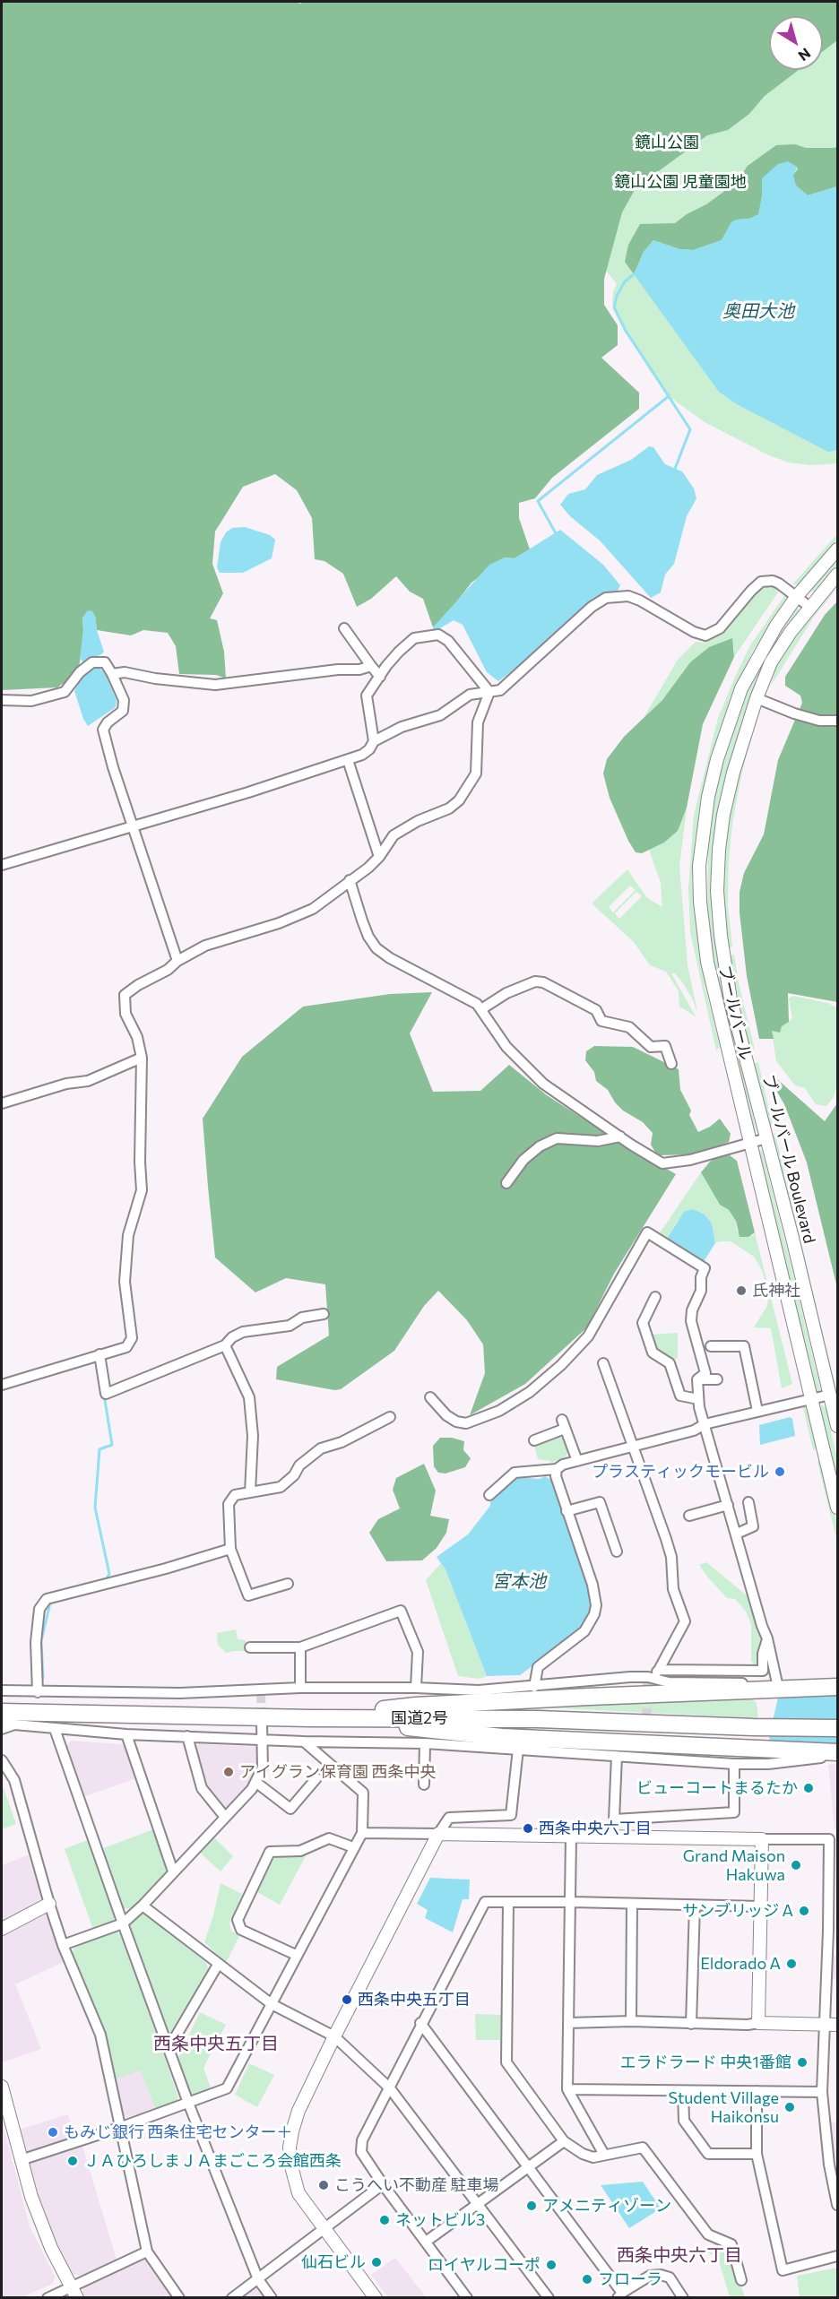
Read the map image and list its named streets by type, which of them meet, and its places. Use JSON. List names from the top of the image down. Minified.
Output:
{"streets":{"highway":["国道2号"],"street":["ブールバール","ブールバール Boulevard"]},"districts":["西条中央五丁目","西条中央六丁目"],"water":["奥田大池","宮本池"],"parks":["鏡山公園","鏡山公園 児童園地"],"places":["氏神社","プラスティックモービル","アイグラン保育園 西条中央","ビューコートまるたか","西条中央六丁目","Grand Maison Hakuwa","サンブリッジ A","Eldorado A","西条中央五丁目","エラドラード 中央1番館","Student Village Haikonsu","もみじ銀行 西条住宅センター＋","ＪＡひろしまＪＡまごころ会館西条","こうへい不動産 駐車場","アメニティゾーン","ネットビル3","仙石ビル","ロイヤルコーポ","フローラ"],"north":"bottom right"}
